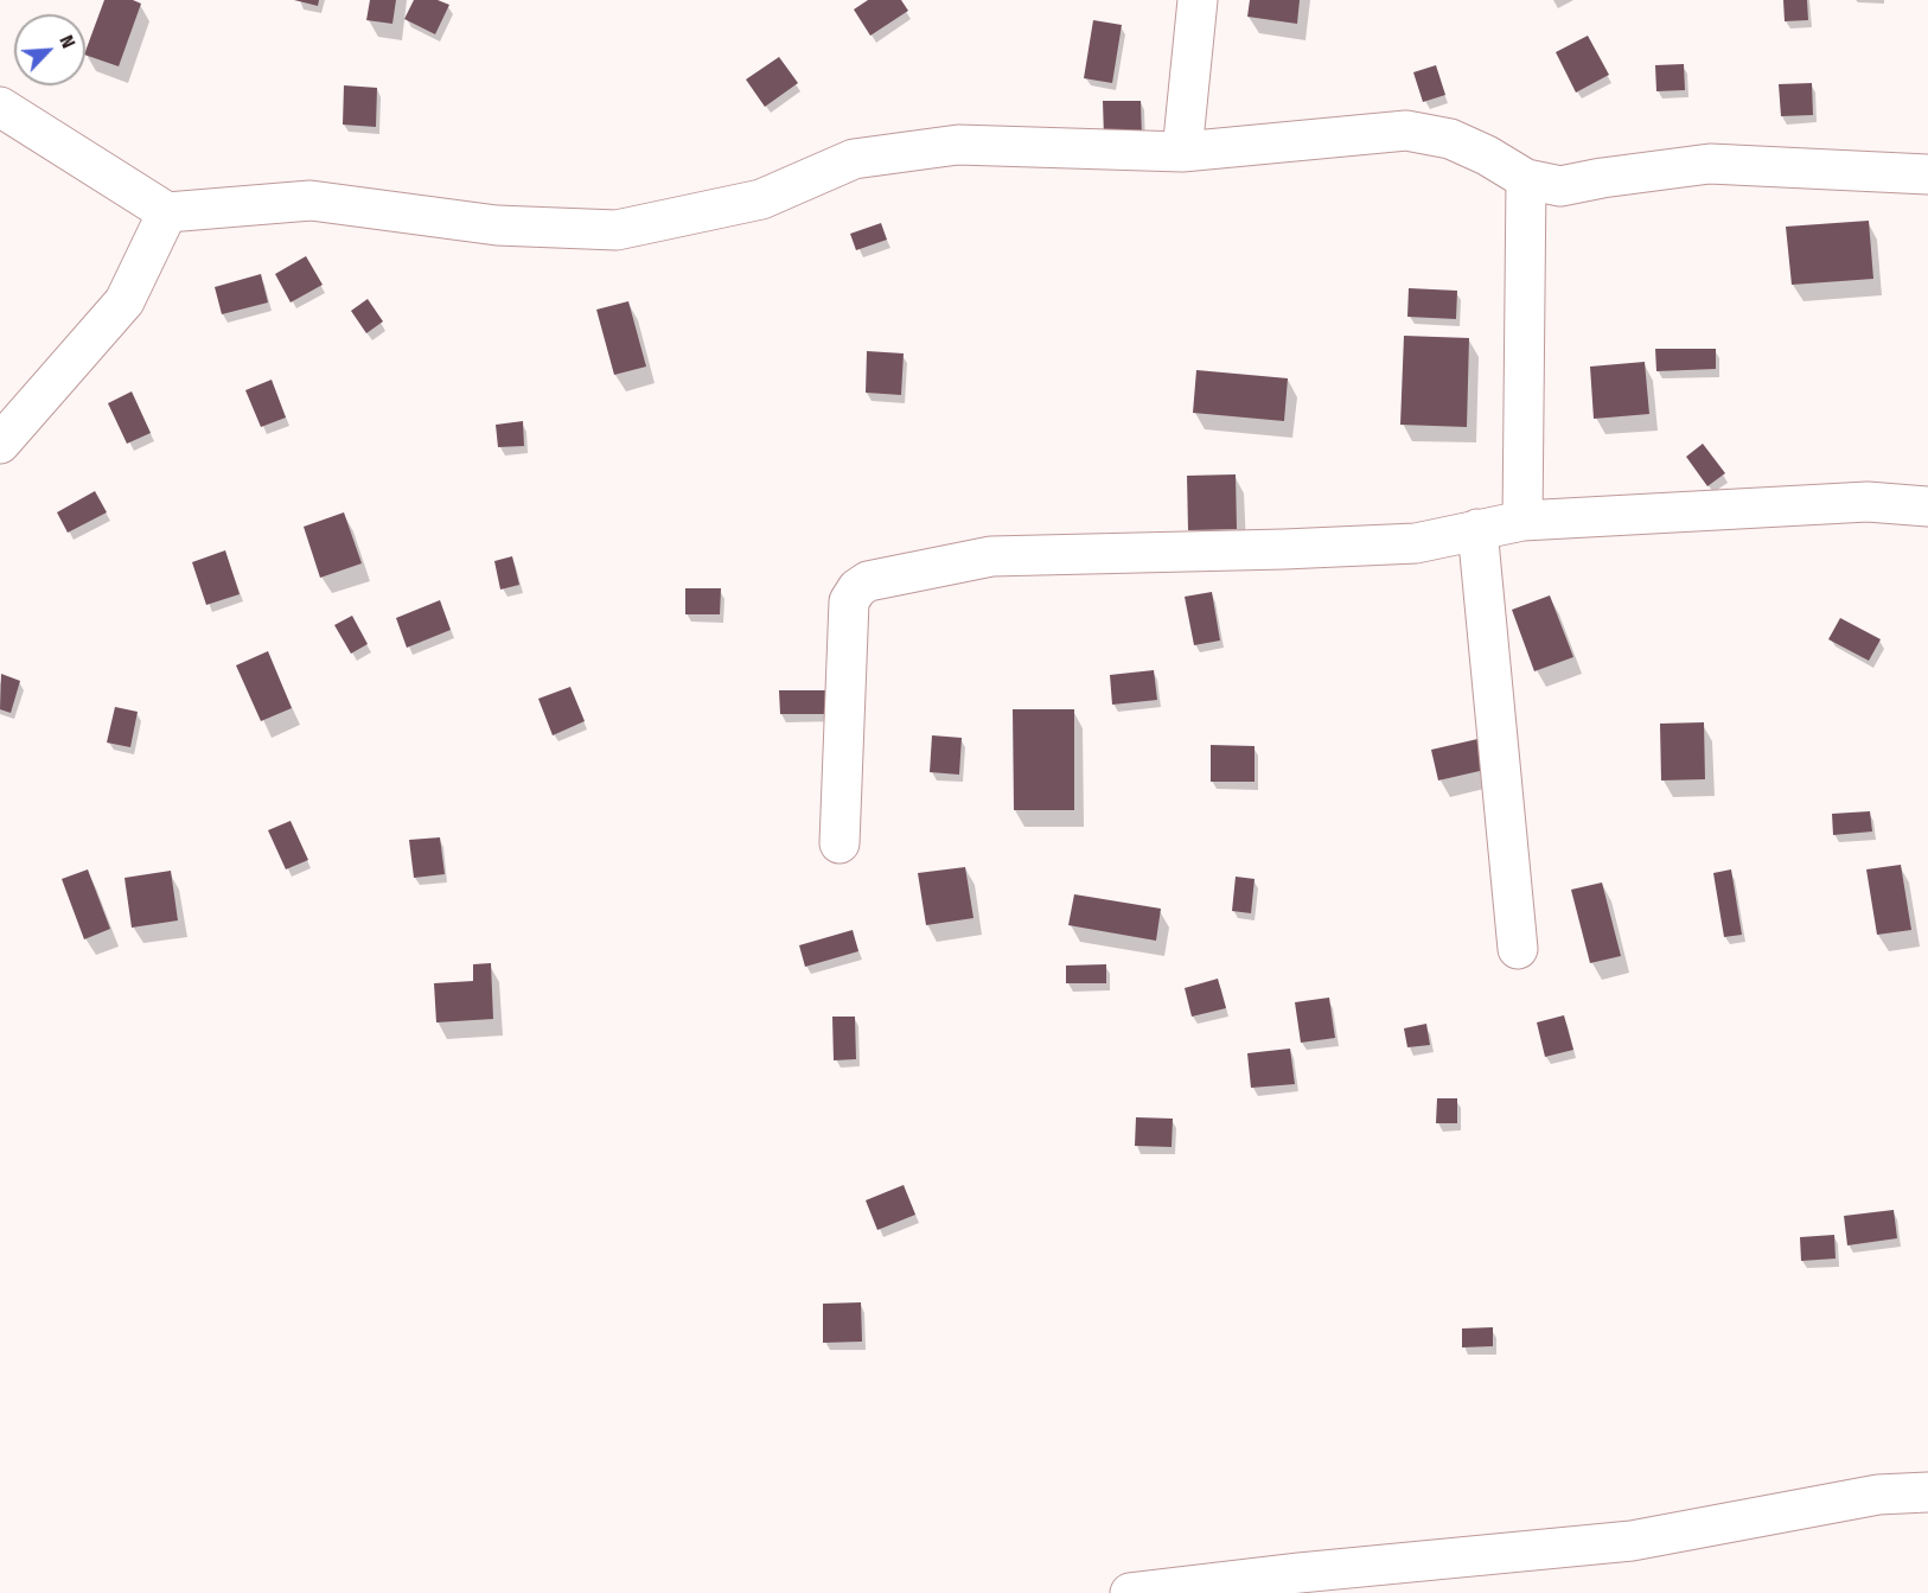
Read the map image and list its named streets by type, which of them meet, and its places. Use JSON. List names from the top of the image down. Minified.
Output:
{"north":"top right"}
